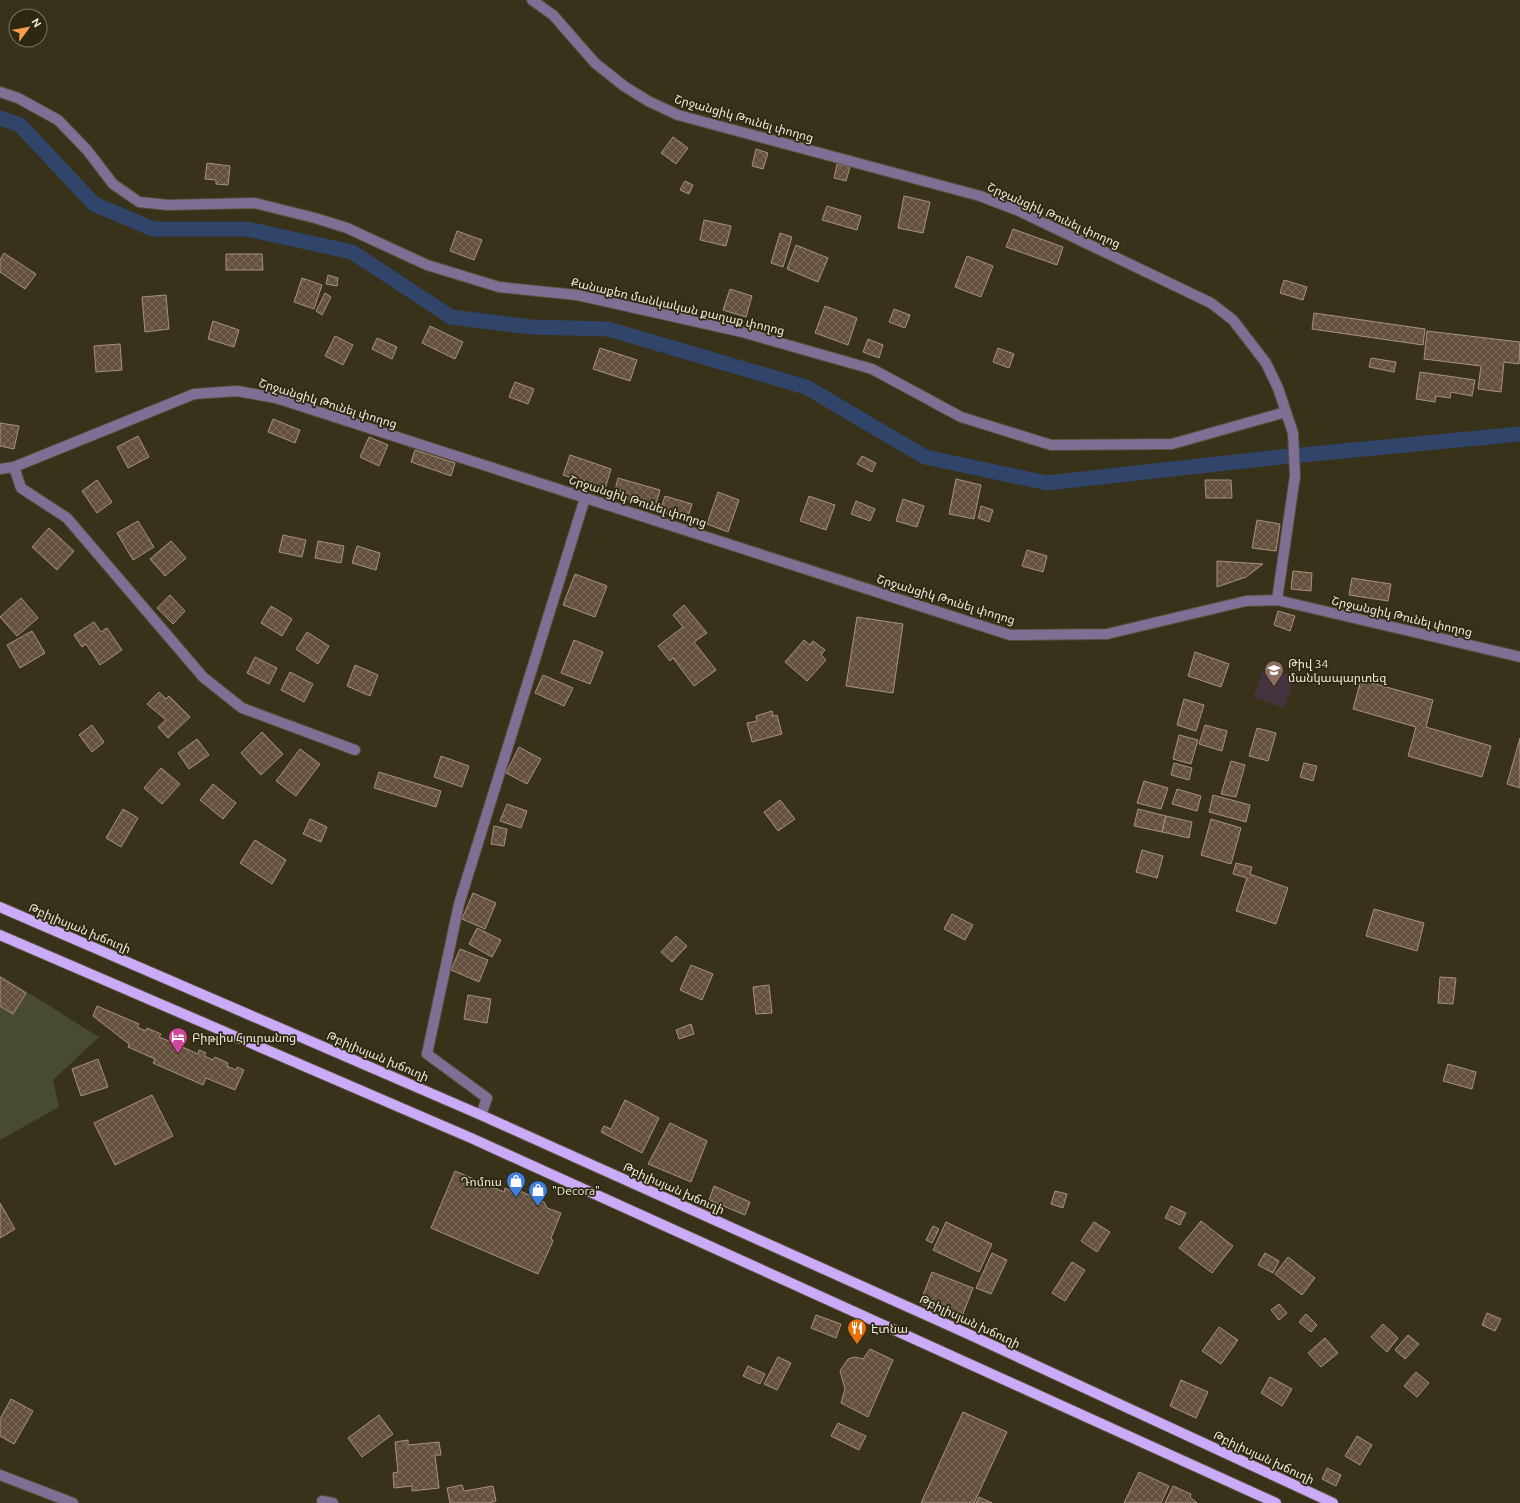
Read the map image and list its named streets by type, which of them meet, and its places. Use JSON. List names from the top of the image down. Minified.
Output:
{"streets":{"main road":["Թբիլիսյան խճուղի"],"street":["Շրջանցիկ Թունել փողոց","Քանաքեռ մանկական քաղաք փողոց"]},"crossings":[["Շրջանցիկ Թունել փողոց","Քանաքեռ մանկական քաղաք փողոց"]],"places":{"school or university":["Թիվ 34 մանկապարտեզ"],"hotel":["Բիթլիս Հյուրանոց"],"shop":["Դոմուս","\"Decora\""],"restaurant":["Էտնա"]},"north":"top right"}
